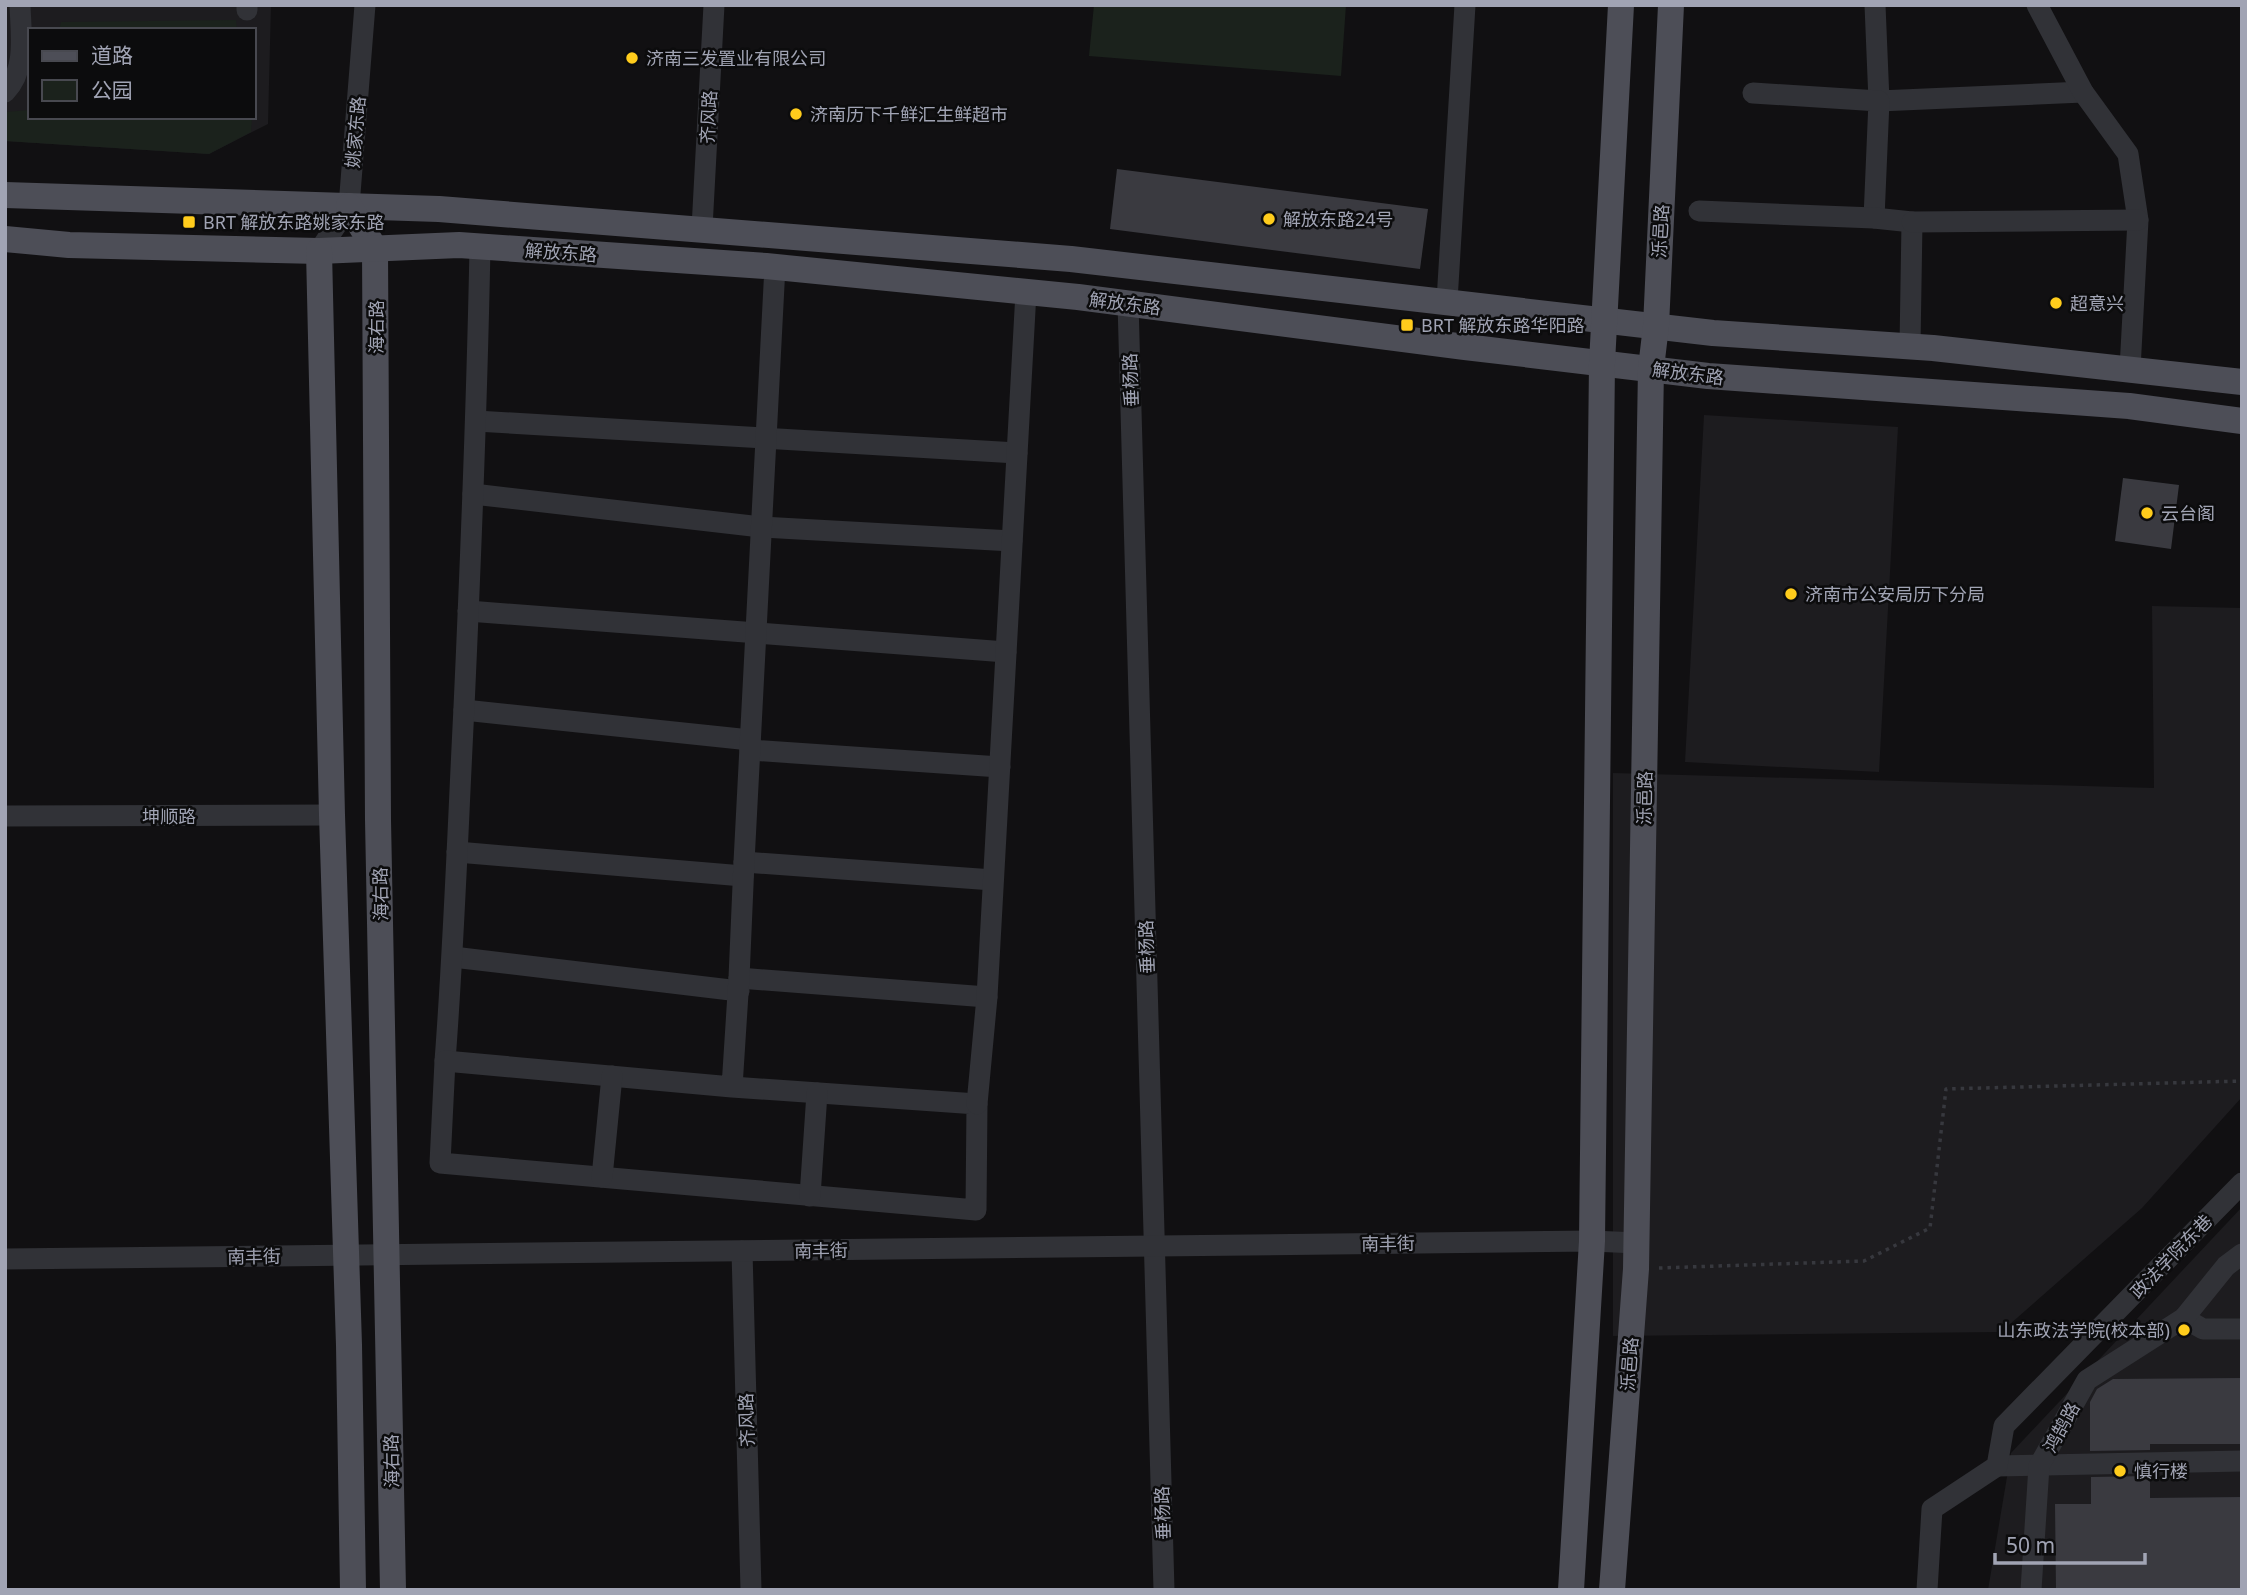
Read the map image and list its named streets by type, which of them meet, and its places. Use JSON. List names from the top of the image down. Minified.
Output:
{"streets":{"main road":["泺邑路","解放东路","海右路"],"street":["齐风路","姚家东路","垂杨路","坤顺路","南丰街","政法学院东巷","鸿鹄路"]},"crossings":[["齐风路","解放东路"],["齐风路","南丰街"],["姚家东路","解放东路"],["泺邑路","解放东路"],["泺邑路","南丰街"],["解放东路","海右路"],["解放东路","垂杨路"],["海右路","南丰街"],["垂杨路","南丰街"]],"places":{"other":["济南三发置业有限公司","济南历下千鲜汇生鲜超市","解放东路24号","超意兴","云台阁","济南市公安局历下分局","山东政法学院(校本部)","慎行楼"],"transit":["BRT 解放东路姚家东路","BRT 解放东路华阳路"]},"legend":["道路","公园"],"scale_bar":"50 m"}
